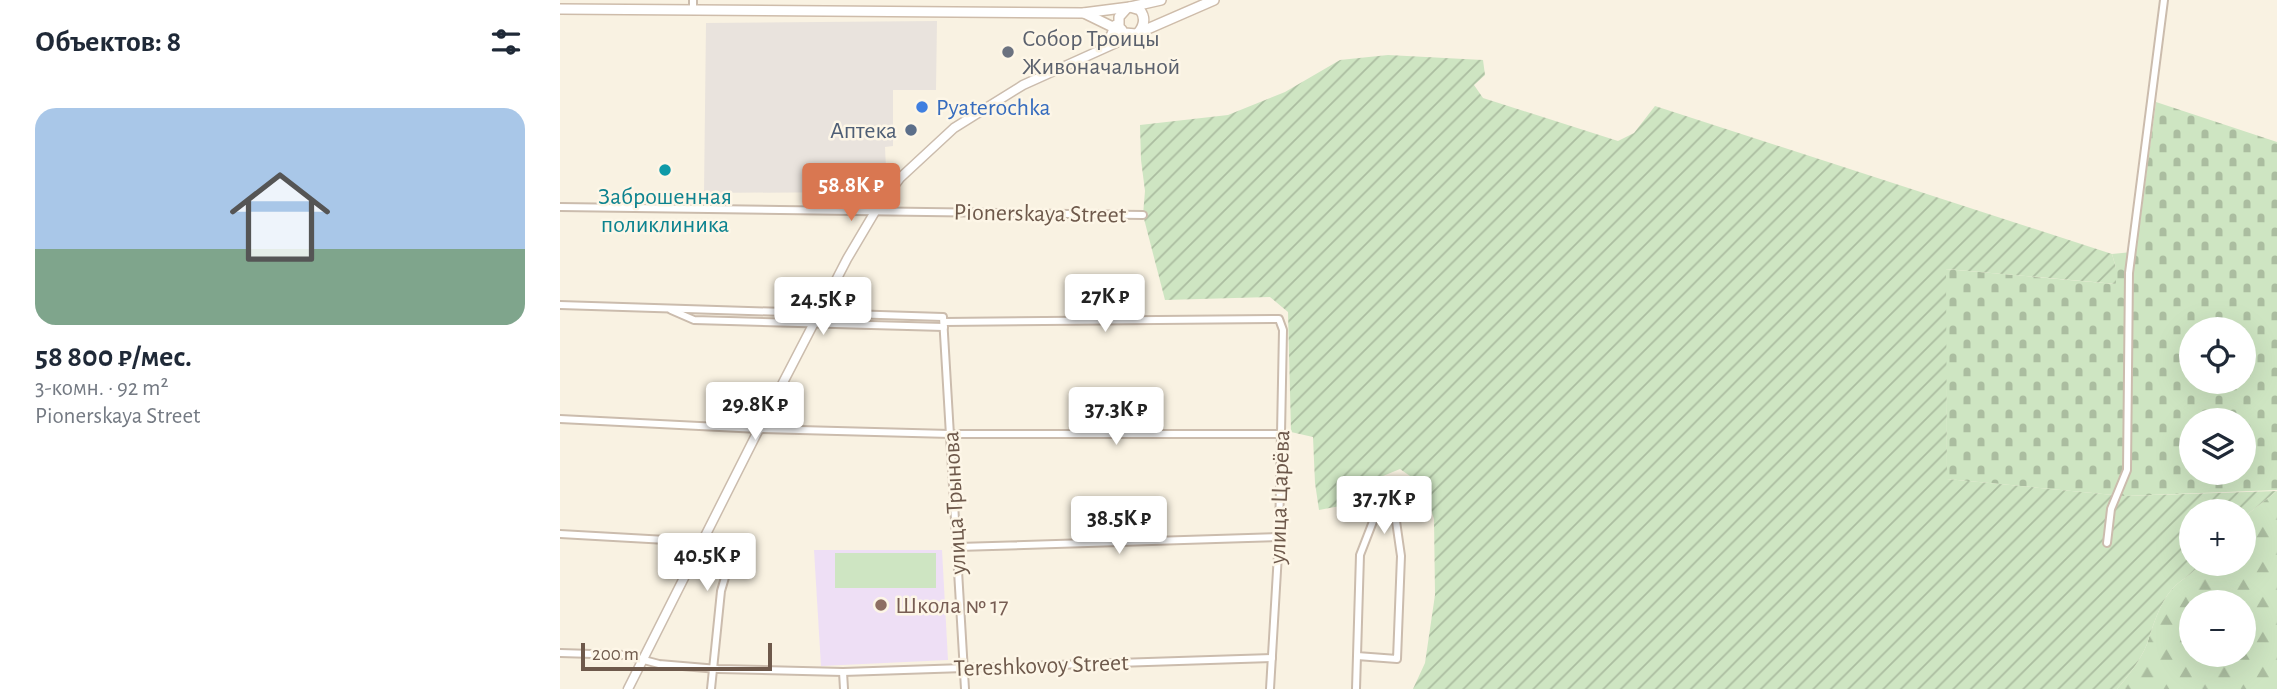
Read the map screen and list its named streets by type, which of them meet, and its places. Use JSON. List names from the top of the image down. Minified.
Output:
{"streets":{"street":["Pionerskaya Street","улица Царёва","улица Трынова","Tereshkovoy Street"]},"crossings":[["улица Царёва","улица Трынова"],["улица Царёва","Tereshkovoy Street"],["улица Трынова","Tereshkovoy Street"]],"places":["Собор Троицы Живоначальной","Pyaterochka","Аптека","Заброшенная поликлиника","Школа № 17"],"scale_bar":"200 m","page":{"heading":"Объектов: 8","list":[{"name":"58 800 ₽/мес.","note":"3-комн. · 92 m² · Pionerskaya Street"}],"price":["58.8K ₽","27K ₽","24.5K ₽","29.8K ₽","37.3K ₽","37.7K ₽","38.5K ₽","40.5K ₽"],"map_buttons":["+","−"],"scale":"200 m"}}
